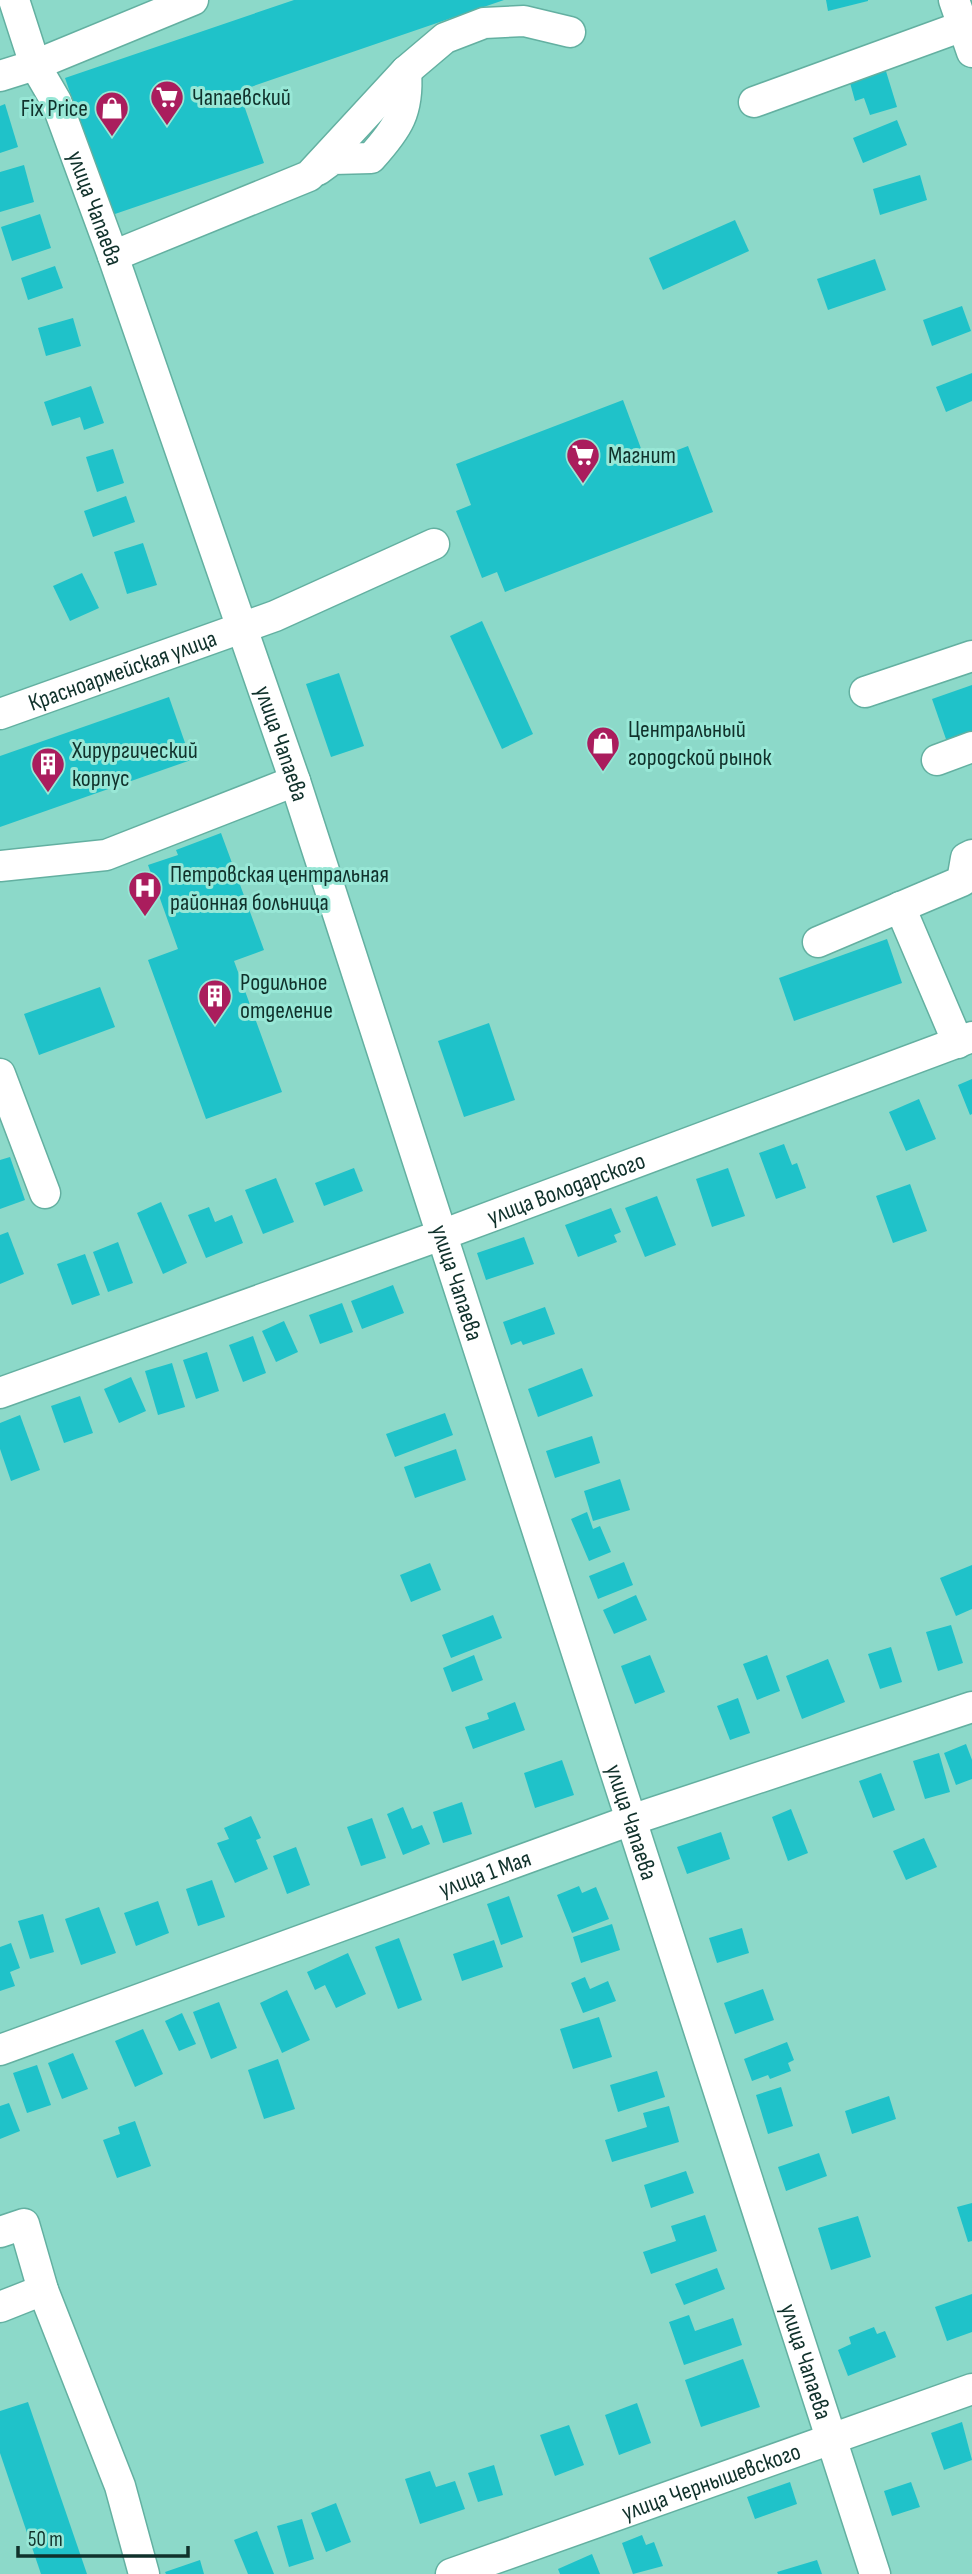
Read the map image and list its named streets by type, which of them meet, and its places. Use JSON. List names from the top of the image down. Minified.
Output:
{"streets":{"street":["улица Чапаева","Красноармейская улица","улица Володарского","улица 1 Мая","улица Чернышевского"]},"crossings":[["улица Чапаева","Красноармейская улица"],["улица Чапаева","улица Володарского"],["улица Чапаева","улица 1 Мая"],["улица Чапаева","улица Чернышевского"]],"places":{"supermarket":["Чапаевский","Магнит"],"shop":["Fix Price","Центральный городской рынок"],"building":["Хирургический корпус","Родильное отделение"],"hospital":["Петровская центральная районная больница"]},"scale_bar":"50 m"}
